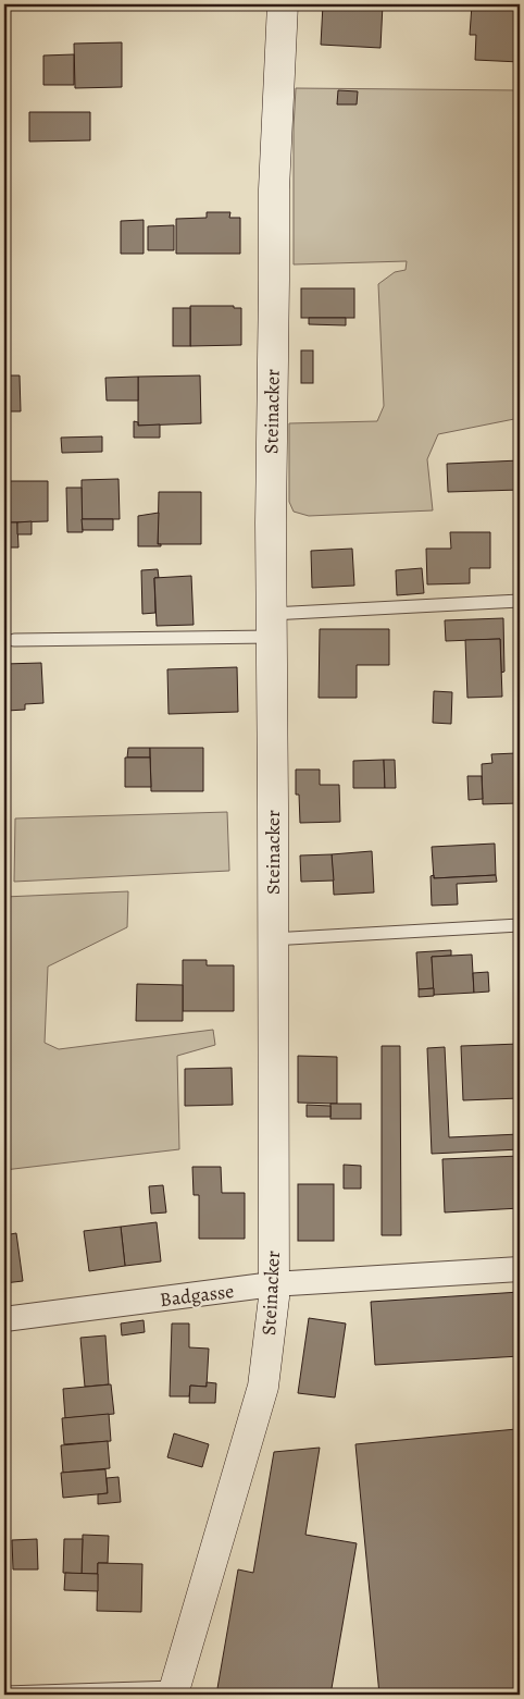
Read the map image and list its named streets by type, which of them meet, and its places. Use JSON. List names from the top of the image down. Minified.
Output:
{"streets":{"street":["Steinacker","Badgasse"]},"crossings":[["Steinacker","Badgasse"]]}
